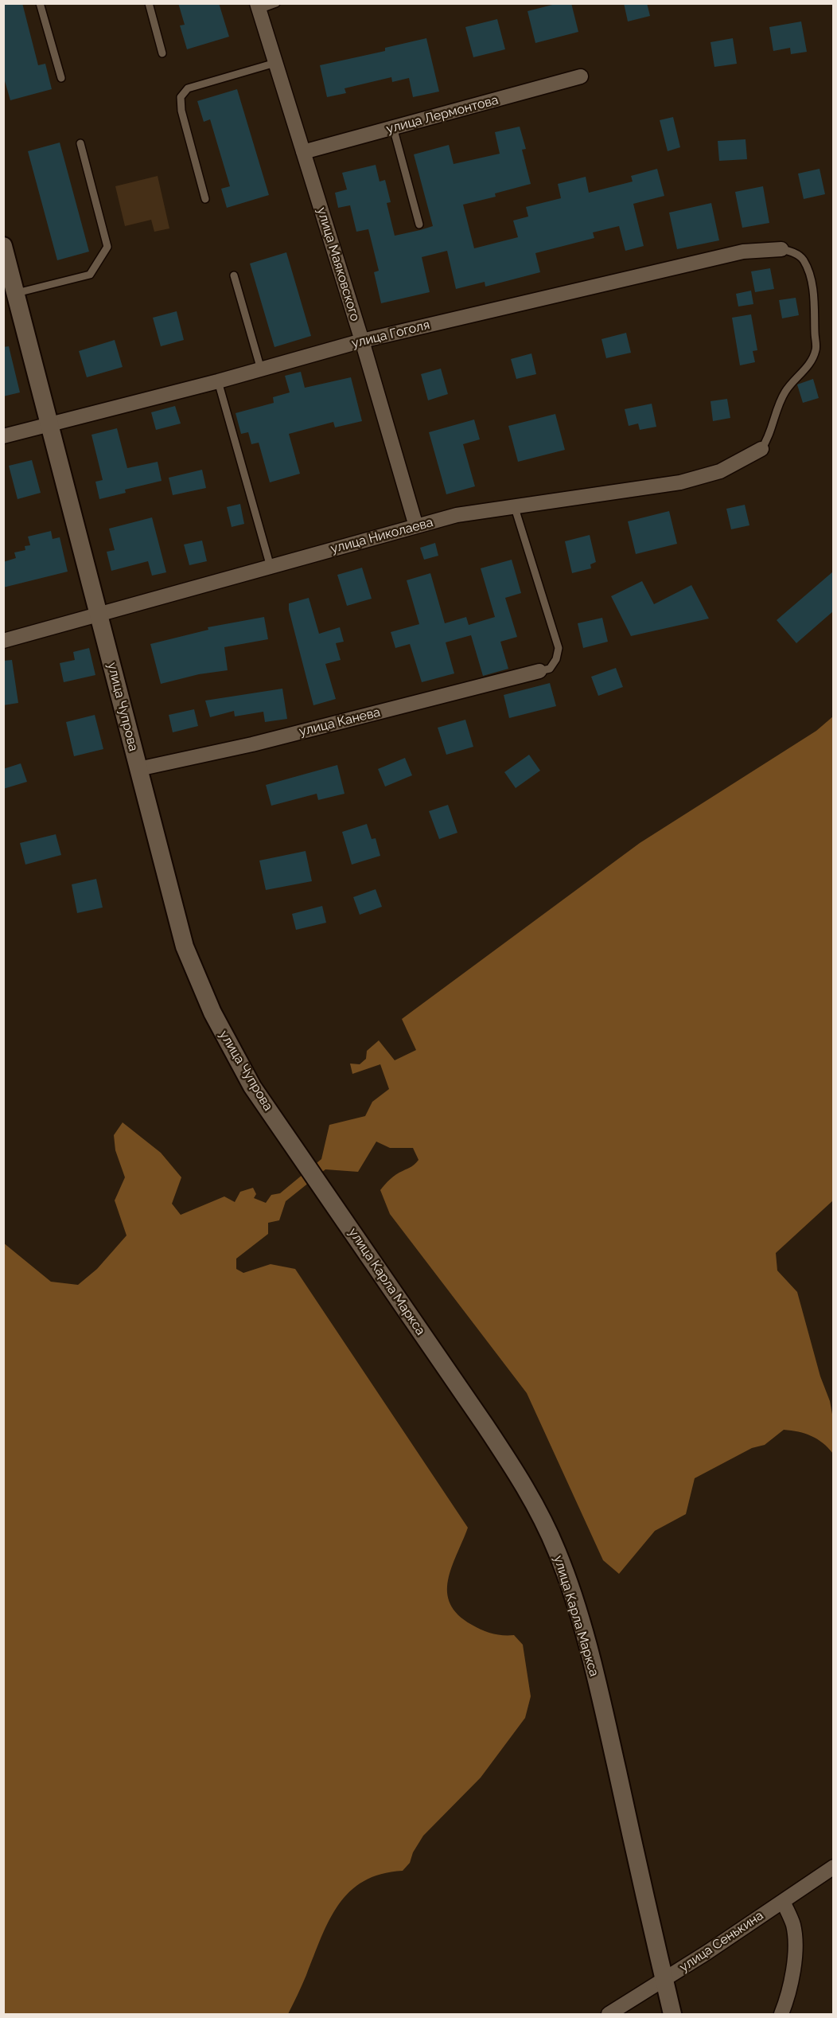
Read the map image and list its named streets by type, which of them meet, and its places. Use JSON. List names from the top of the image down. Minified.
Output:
{"streets":{"street":["улица Лермонтова","улица Маяковского","улица Гоголя","улица Николаева","улица Чупрова","улица Канева","улица Карла Маркса","улица Сенькина"]},"crossings":[["улица Лермонтова","улица Маяковского"],["улица Маяковского","улица Гоголя"],["улица Маяковского","улица Николаева"],["улица Гоголя","улица Чупрова"],["улица Николаева","улица Чупрова"],["улица Чупрова","улица Канева"],["улица Чупрова","улица Карла Маркса"],["улица Карла Маркса","улица Сенькина"]]}
